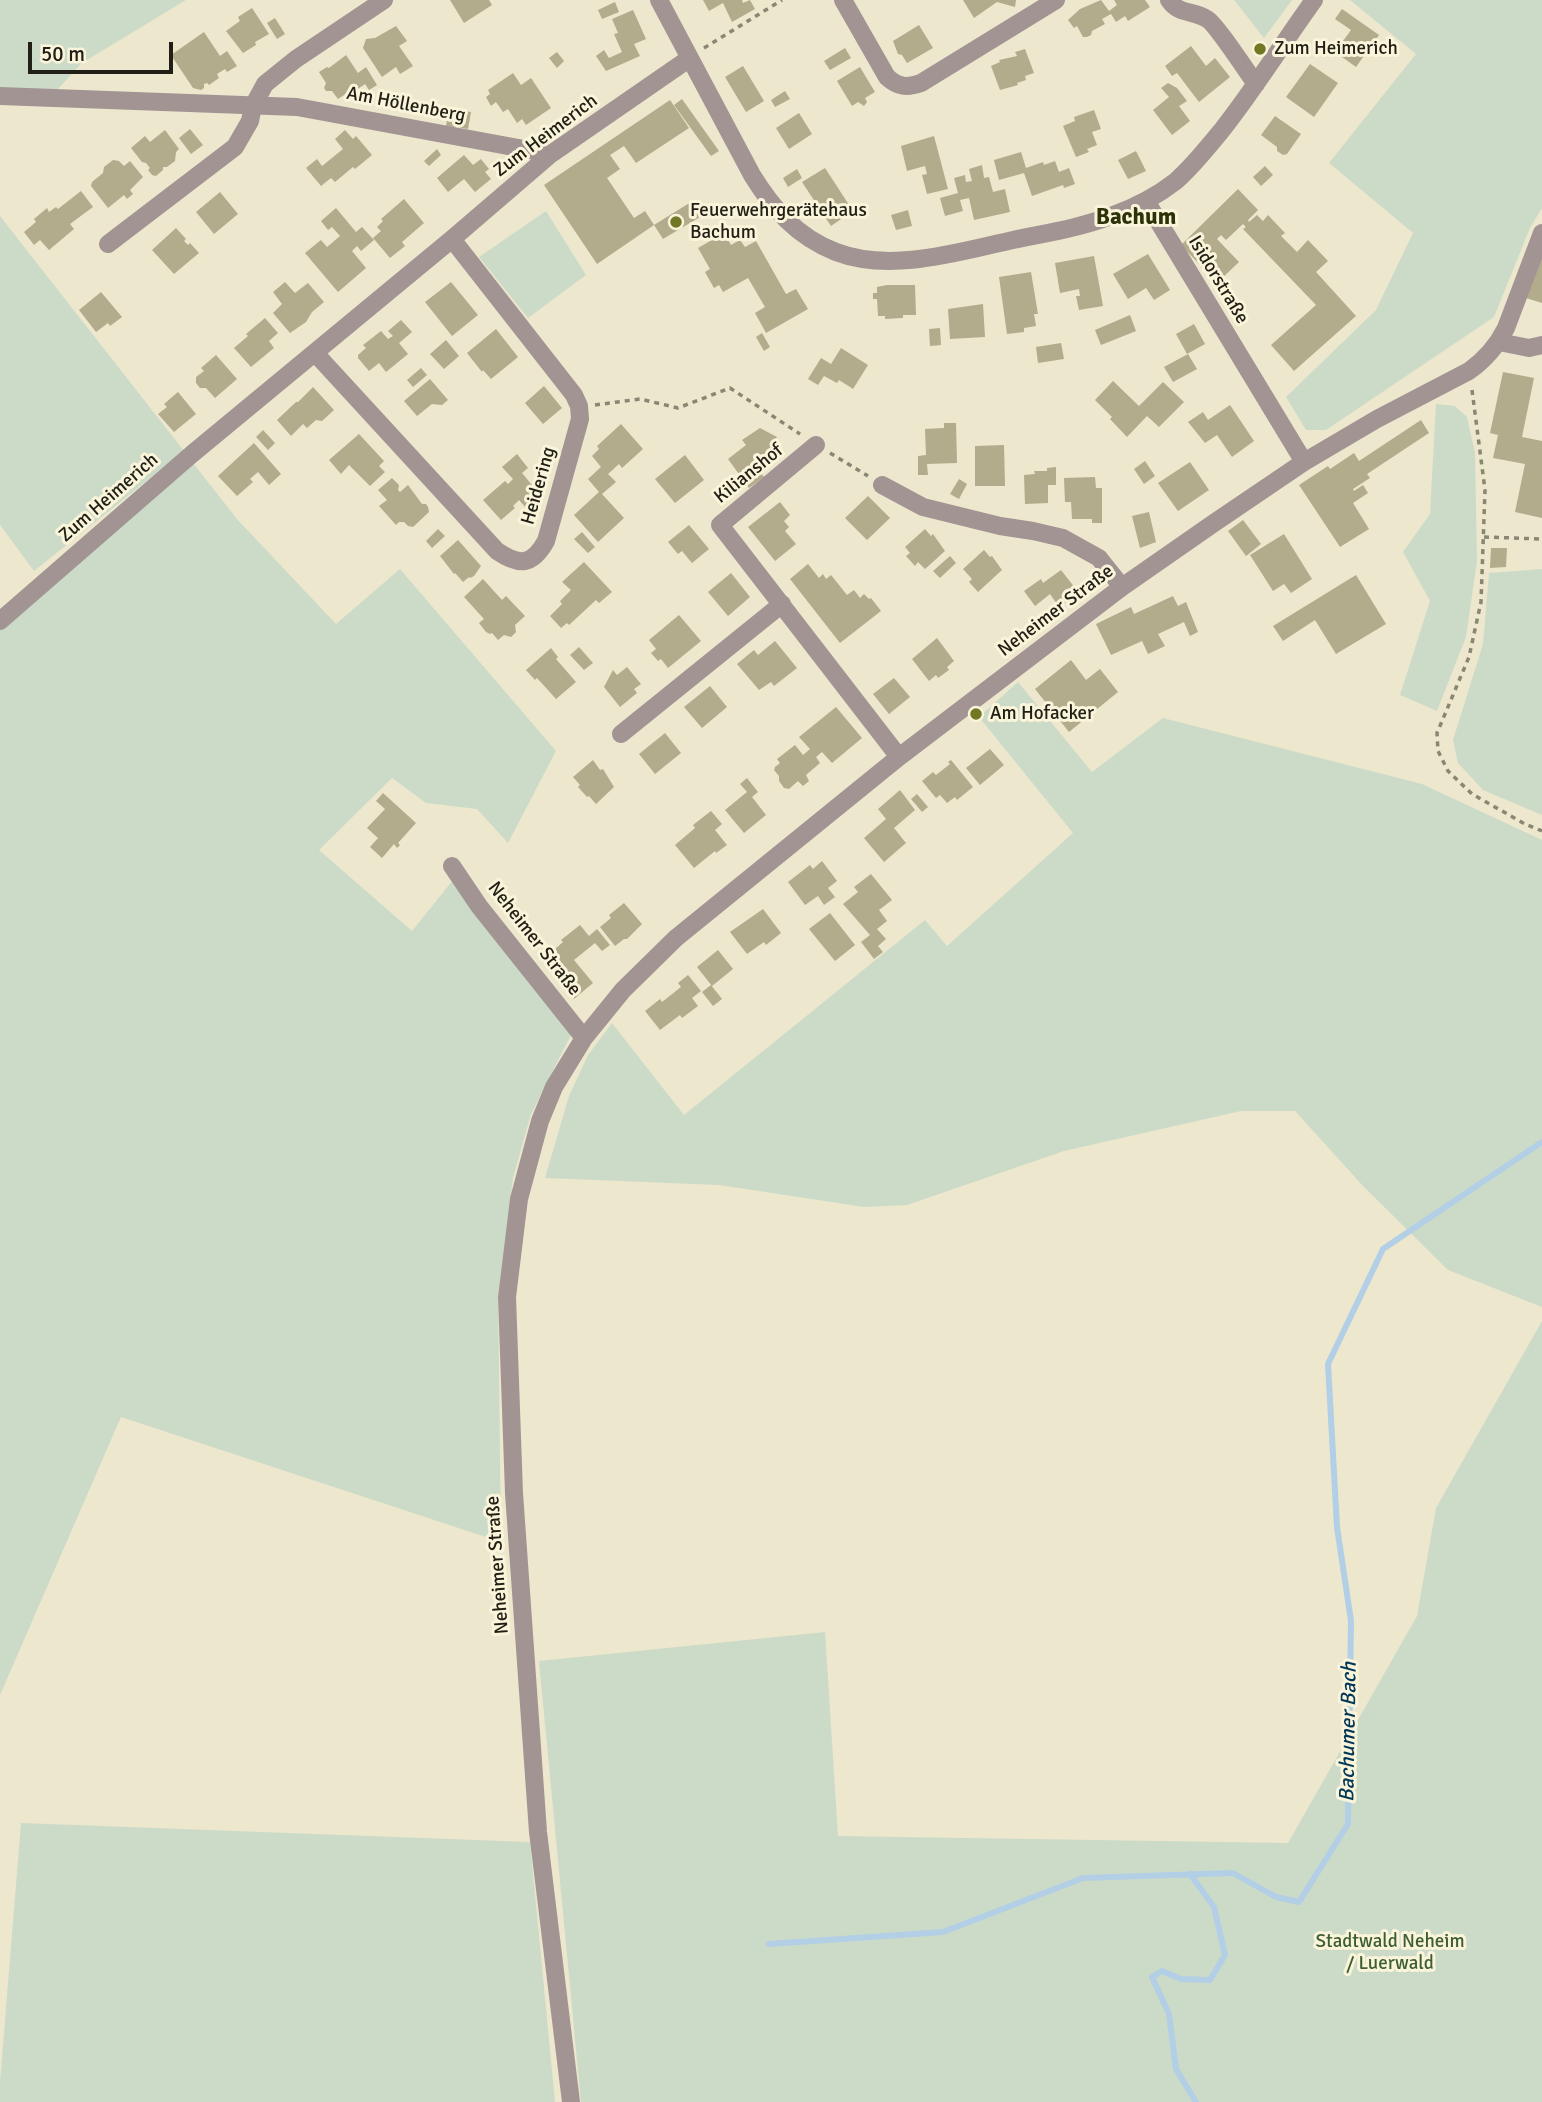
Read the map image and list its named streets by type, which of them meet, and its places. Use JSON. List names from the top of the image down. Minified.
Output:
{"streets":{"street":["Am Höllenberg","Zum Heimerich","Isidorstraße","Kilianshof","Heidering","Neheimer Straße"]},"crossings":[["Am Höllenberg","Zum Heimerich"],["Zum Heimerich","Heidering"],["Isidorstraße","Neheimer Straße"],["Kilianshof","Neheimer Straße"]],"districts":["Bachum"],"water":["Bachumer Bach"],"parks":["Stadtwald Neheim / Luerwald"],"places":["Zum Heimerich","Feuerwehrgerätehaus Bachum","Am Hofacker"],"scale_bar":"50 m"}
